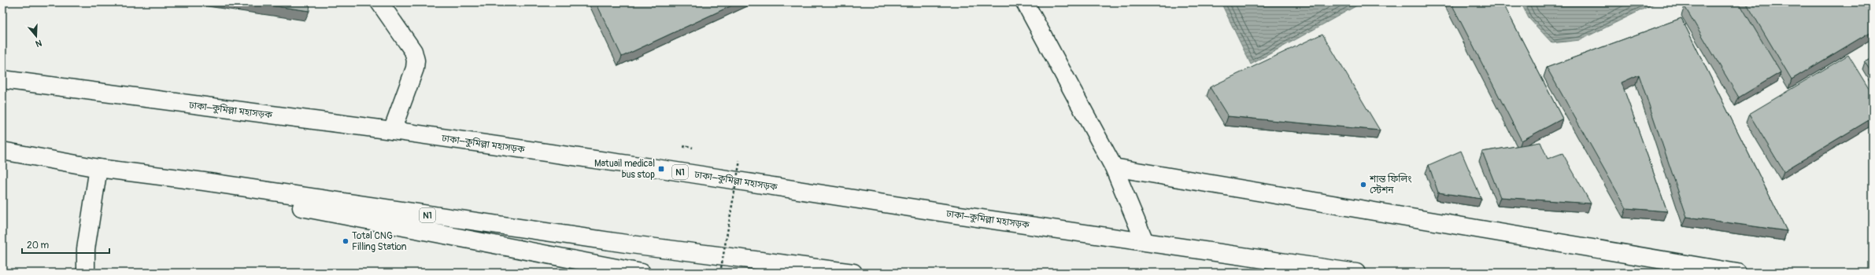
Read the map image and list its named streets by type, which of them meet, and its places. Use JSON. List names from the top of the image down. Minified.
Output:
{"streets":{"main road":["ঢাকা–কুমিল্লা মহাসড়ক","N1"]},"places":{"transit":["Matuail medical bus stop"],"other":["শান্ত ফিলিং স্টেশন","Total CNG Filling Station"]},"scale_bar":"20 m","north":"bottom"}
